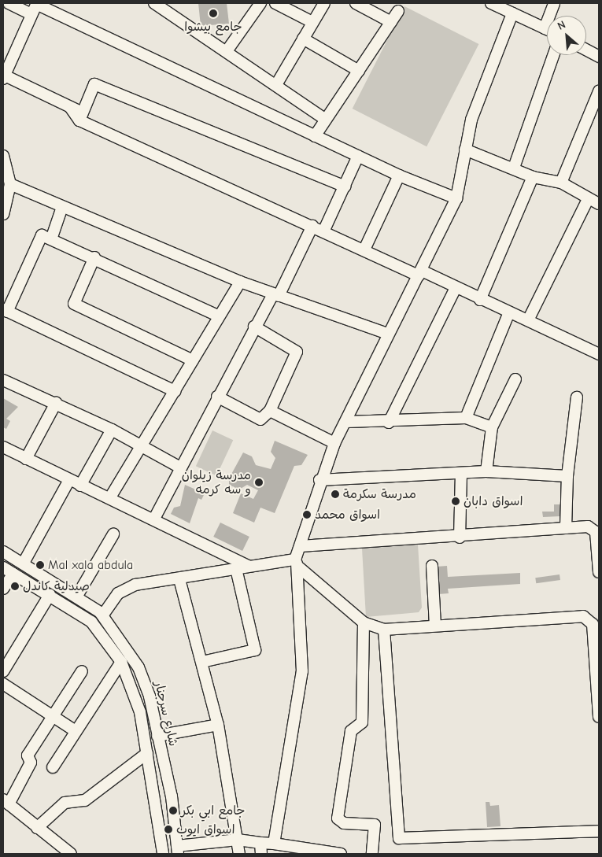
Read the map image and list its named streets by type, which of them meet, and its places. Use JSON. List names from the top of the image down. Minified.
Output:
{"streets":{"street":["شارع سرجنار"]},"places":["جامع بيشوا","مدرسة زيلوان و سه كرمه","مدرسة سكرمة","اسواق دابان","اسواق محمد","Mal xala abdula","صيدلية كاندل","جامع ابي بكر","اسواق ايوب"],"north":"top left"}
